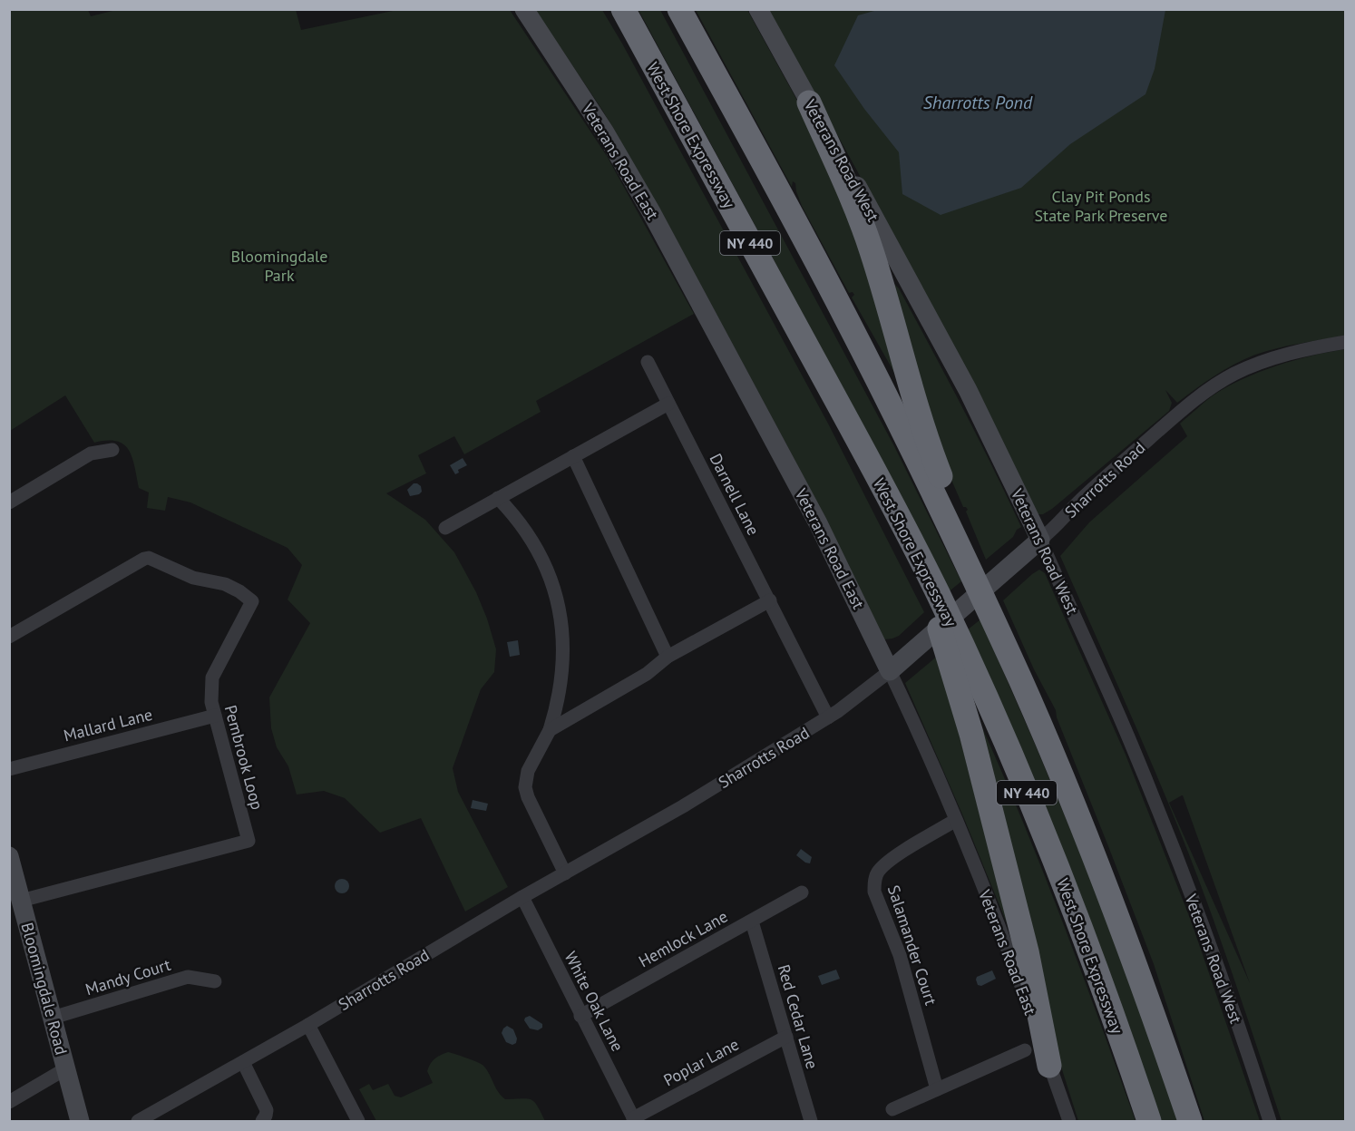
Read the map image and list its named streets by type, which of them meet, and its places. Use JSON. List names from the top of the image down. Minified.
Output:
{"streets":{"highway":["West Shore Expressway","NY 440"],"street":["Veterans Road West","Veterans Road East","Sharrotts Road","Darnell Lane","Mallard Lane","Pembrook Loop","Hemlock Lane","Salamander Court","Mandy Court","Bloomingdale Road","White Oak Lane","Red Cedar Lane","Poplar Lane"]},"crossings":[["Veterans Road West","Sharrotts Road"],["Veterans Road East","Sharrotts Road"],["Veterans Road East","Salamander Court"],["Sharrotts Road","Darnell Lane"],["Sharrotts Road","White Oak Lane"],["Mallard Lane","Pembrook Loop"],["Pembrook Loop","Bloomingdale Road"],["Hemlock Lane","White Oak Lane"],["Hemlock Lane","Red Cedar Lane"],["Mandy Court","Bloomingdale Road"],["White Oak Lane","Poplar Lane"],["Red Cedar Lane","Poplar Lane"]],"water":["Sharrotts Pond"],"parks":["Clay Pit Ponds State Park Preserve","Bloomingdale Park"]}
